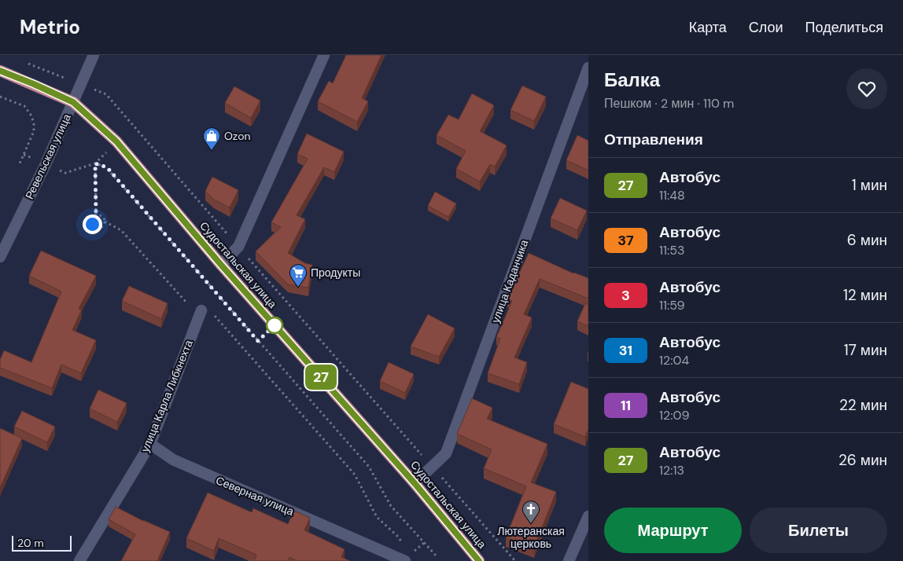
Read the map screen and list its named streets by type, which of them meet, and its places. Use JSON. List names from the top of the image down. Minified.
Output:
{"streets":{"highway":["Судостальская улица"],"street":["Ревельская улица","улица Каданчика","улица Карла Либкнехта","Северная улица"]},"crossings":[["Ревельская улица","Судостальская улица"],["Судостальская улица","улица Каданчика"],["улица Карла Либкнехта","Северная улица"]],"places":{"shop":["Ozon"],"supermarket":["Продукты"],"church":["Лютеранская церковь"]},"lines":["bus line 27"],"scale_bar":"20 m","page":{"header":"Metrio","nav":["Карта","Слои","Поделиться"],"on_map":"27","heading":[["Балка","Пешком · 2 мин · 110 m"],"Отправления"],"list":[{"mark":"27","name":"Автобус","note":"11:48","value":"1 мин"},{"mark":"37","name":"Автобус","note":"11:53","value":"6 мин"},{"mark":"3","name":"Автобус","note":"11:59","value":"12 мин"},{"mark":"31","name":"Автобус","note":"12:04","value":"17 мин"},{"mark":"11","name":"Автобус","note":"12:09","value":"22 мин"},{"mark":"27","name":"Автобус","note":"12:13","value":"26 мин"}],"buttons":["Маршрут","Билеты"],"scale":"20 m"}}
